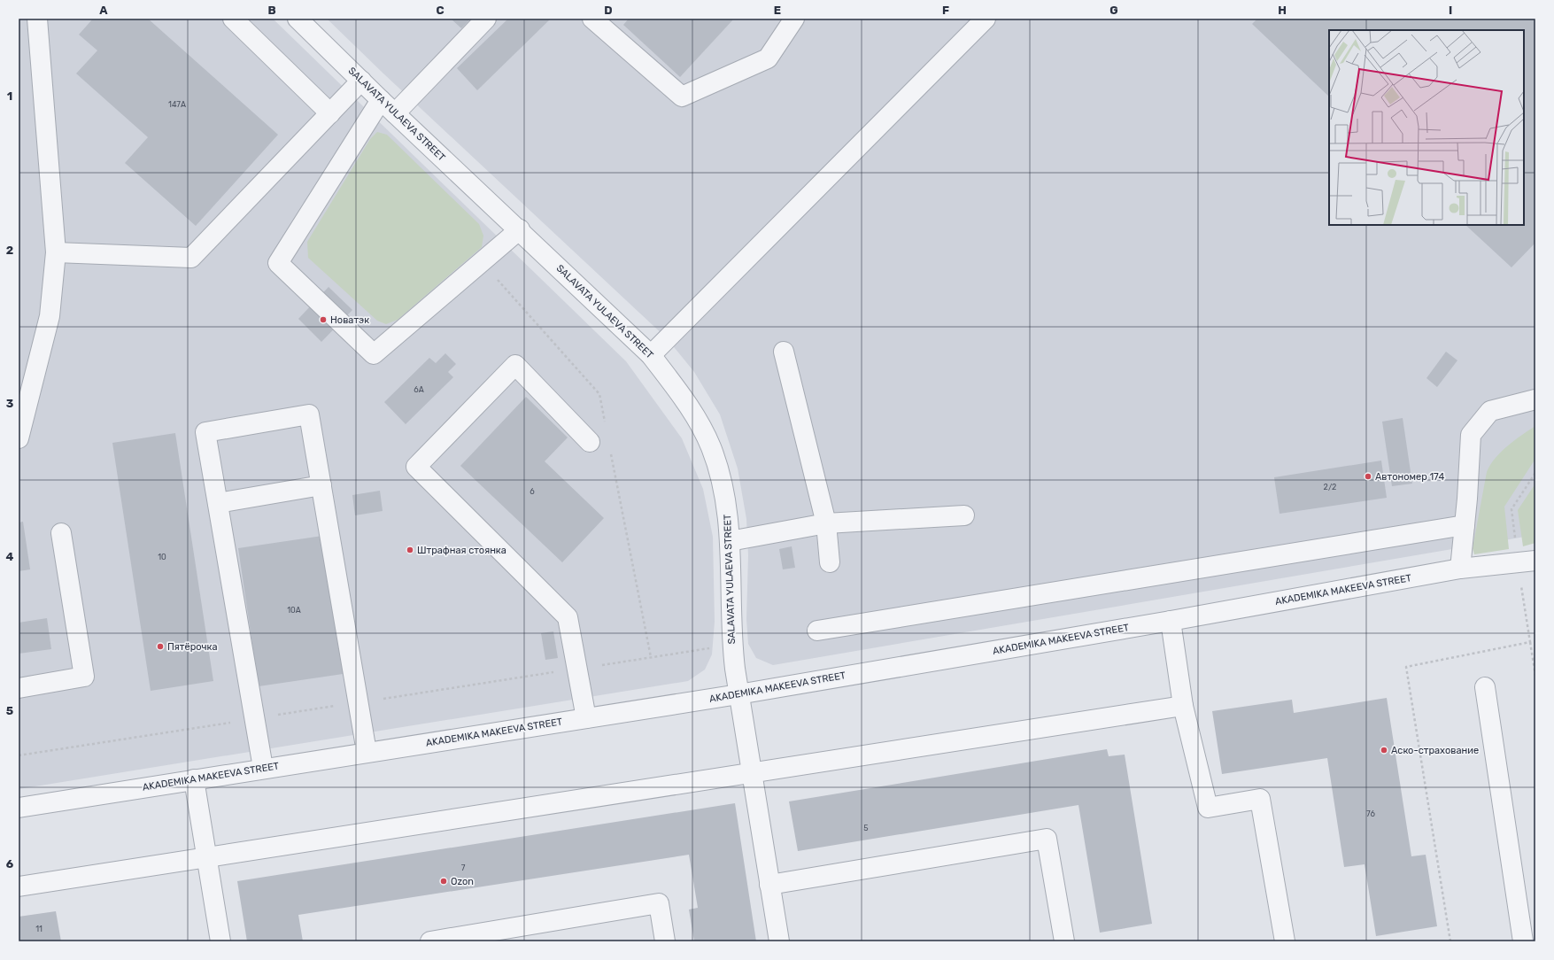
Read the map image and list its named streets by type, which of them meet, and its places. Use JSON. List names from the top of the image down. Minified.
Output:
{"streets":{"street":["SALAVATA YULAEVA STREET","AKADEMIKA MAKEEVA STREET"]},"crossings":[["SALAVATA YULAEVA STREET","AKADEMIKA MAKEEVA STREET"]],"places":["Новатэк","Автономер 174","Штрафная стоянка","Пятёрочка","Аско-страхование","Ozon"],"house_numbers":["147А","6А","2/2","6","10","10А","76","5","7","11"],"grid":{"columns":["A","B","C","D","E","F","G","H","I"],"rows":["1","2","3","4","5","6"]}}
